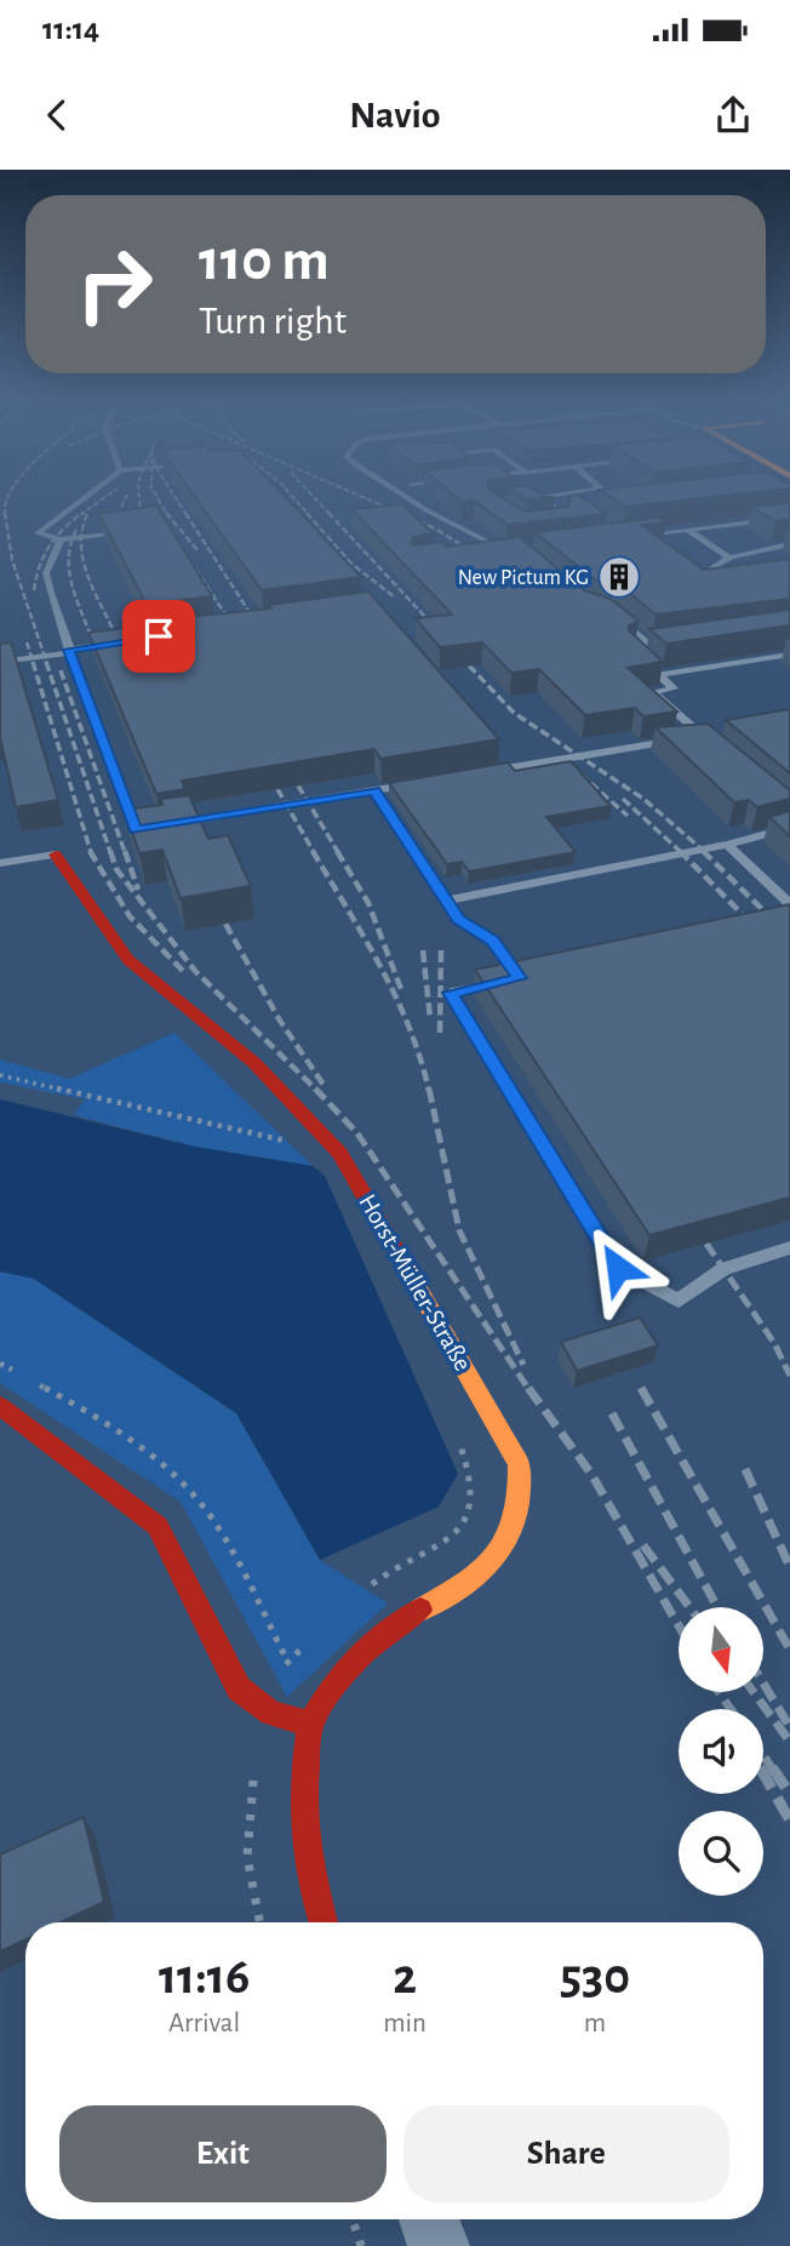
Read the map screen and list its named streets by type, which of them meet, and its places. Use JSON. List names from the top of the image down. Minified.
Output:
{"streets":{"street":["Horst-Müller-Straße"]},"places":{"building":["New Pictum KG"]},"north":"bottom","page":{"status":"11:14","header":"Navio","turn":["110 m","Turn right"],"eta":["11:16","Arrival","2","min","530","m"],"buttons":["Exit","Share"]}}
